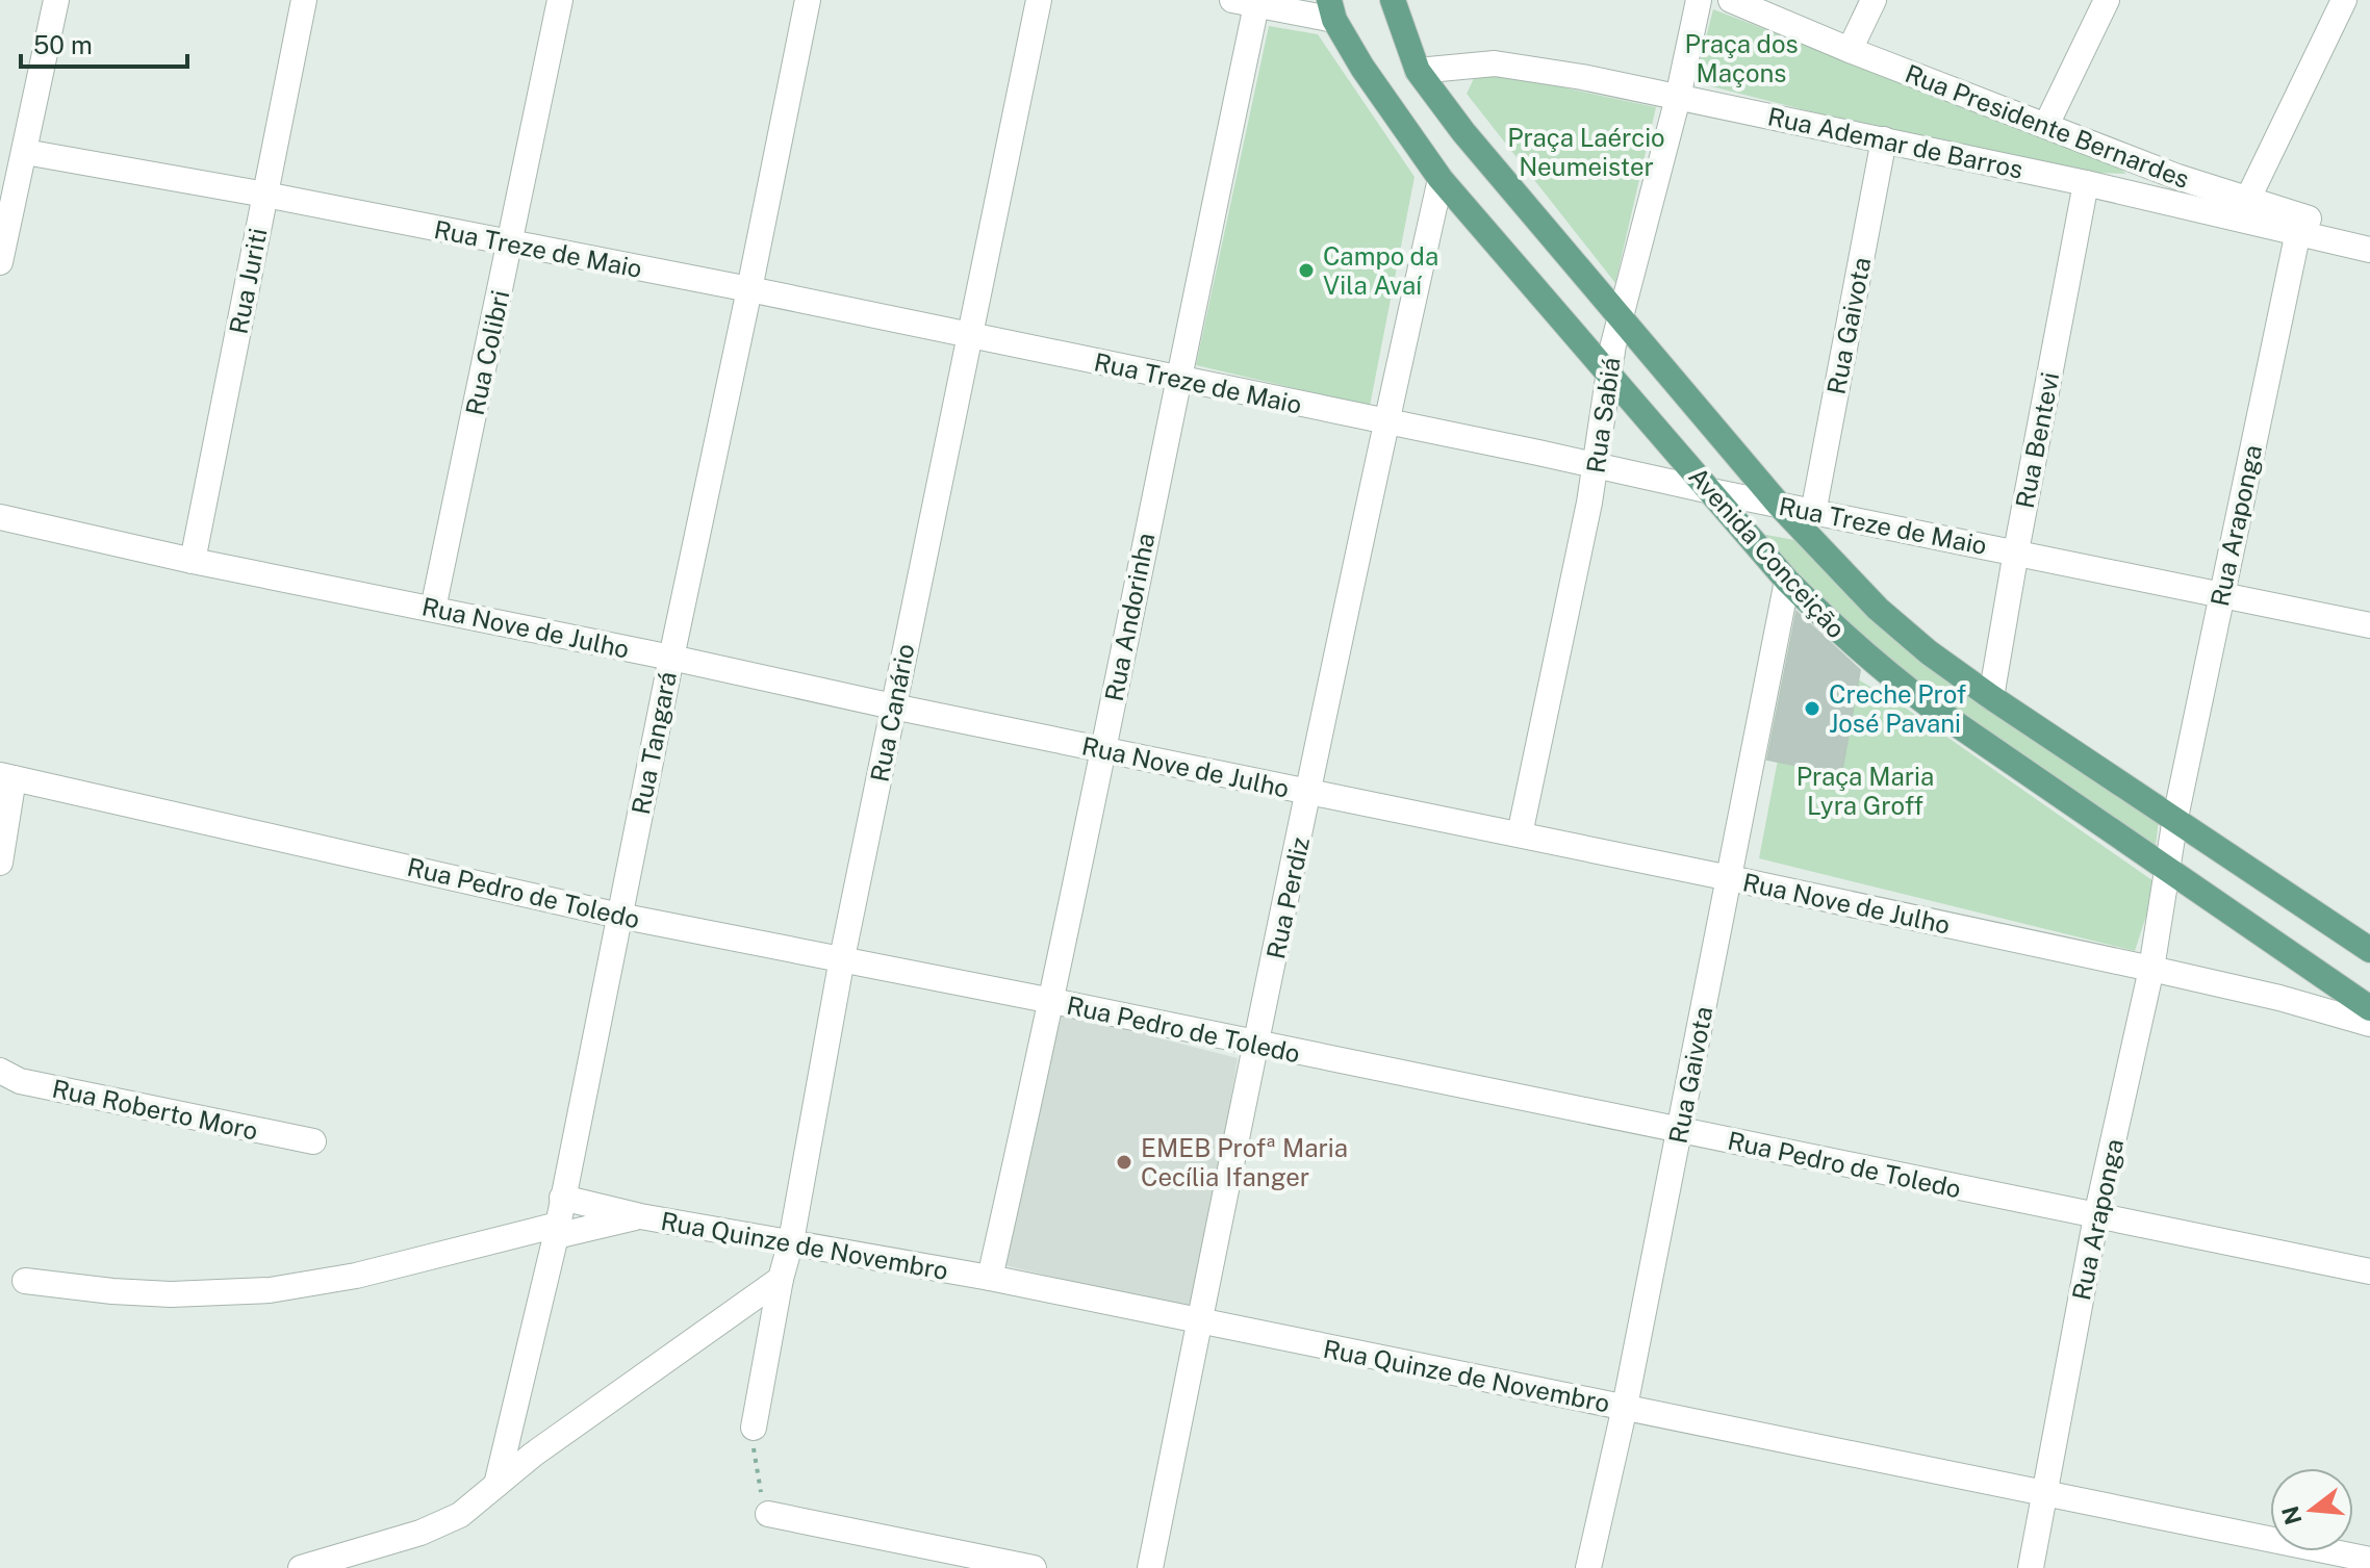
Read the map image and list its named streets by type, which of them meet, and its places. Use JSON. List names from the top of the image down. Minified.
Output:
{"streets":{"main road":["Avenida Conceição"],"street":["Rua Presidente Bernardes","Rua Ademar de Barros","Rua Treze de Maio","Rua Juriti","Rua Gaivota","Rua Colibri","Rua Sabiá","Rua Bentevi","Rua Araponga","Rua Andorinha","Rua Nove de Julho","Rua Canário","Rua Tangará","Rua Pedro de Toledo","Rua Perdiz","Rua Roberto Moro","Rua Quinze de Novembro"]},"crossings":[["Rua Presidente Bernardes","Rua Ademar de Barros"],["Rua Presidente Bernardes","Rua Araponga"],["Rua Ademar de Barros","Rua Gaivota"],["Rua Ademar de Barros","Rua Sabiá"],["Rua Ademar de Barros","Rua Bentevi"],["Rua Ademar de Barros","Avenida Conceição"],["Rua Treze de Maio","Rua Juriti"],["Rua Treze de Maio","Rua Gaivota"],["Rua Treze de Maio","Rua Colibri"],["Rua Treze de Maio","Rua Sabiá"],["Rua Treze de Maio","Rua Bentevi"],["Rua Treze de Maio","Rua Araponga"],["Rua Treze de Maio","Avenida Conceição"],["Rua Treze de Maio","Rua Andorinha"],["Rua Treze de Maio","Rua Canário"],["Rua Treze de Maio","Rua Tangará"],["Rua Treze de Maio","Rua Perdiz"],["Rua Juriti","Rua Nove de Julho"],["Rua Gaivota","Avenida Conceição"],["Rua Gaivota","Rua Nove de Julho"],["Rua Gaivota","Rua Pedro de Toledo"],["Rua Gaivota","Rua Quinze de Novembro"],["Rua Colibri","Rua Nove de Julho"],["Rua Sabiá","Avenida Conceição"],["Rua Sabiá","Rua Nove de Julho"],["Rua Bentevi","Avenida Conceição"],["Rua Araponga","Avenida Conceição"],["Rua Araponga","Rua Nove de Julho"],["Rua Araponga","Rua Pedro de Toledo"],["Rua Araponga","Rua Quinze de Novembro"],["Avenida Conceição","Rua Perdiz"],["Rua Andorinha","Rua Nove de Julho"],["Rua Andorinha","Rua Pedro de Toledo"],["Rua Andorinha","Rua Quinze de Novembro"],["Rua Nove de Julho","Rua Canário"],["Rua Nove de Julho","Rua Tangará"],["Rua Nove de Julho","Rua Perdiz"],["Rua Canário","Rua Pedro de Toledo"],["Rua Canário","Rua Quinze de Novembro"],["Rua Tangará","Rua Pedro de Toledo"],["Rua Tangará","Rua Quinze de Novembro"],["Rua Pedro de Toledo","Rua Perdiz"],["Rua Perdiz","Rua Quinze de Novembro"]],"parks":["Praça dos Maçons","Praça Laércio Neumeister","Praça Maria Lyra Groff"],"places":["Campo da Vila Avaí","Creche Prof José Pavani","EMEB Profª Maria Cecília Ifanger"],"scale_bar":"50 m","north":"left"}
